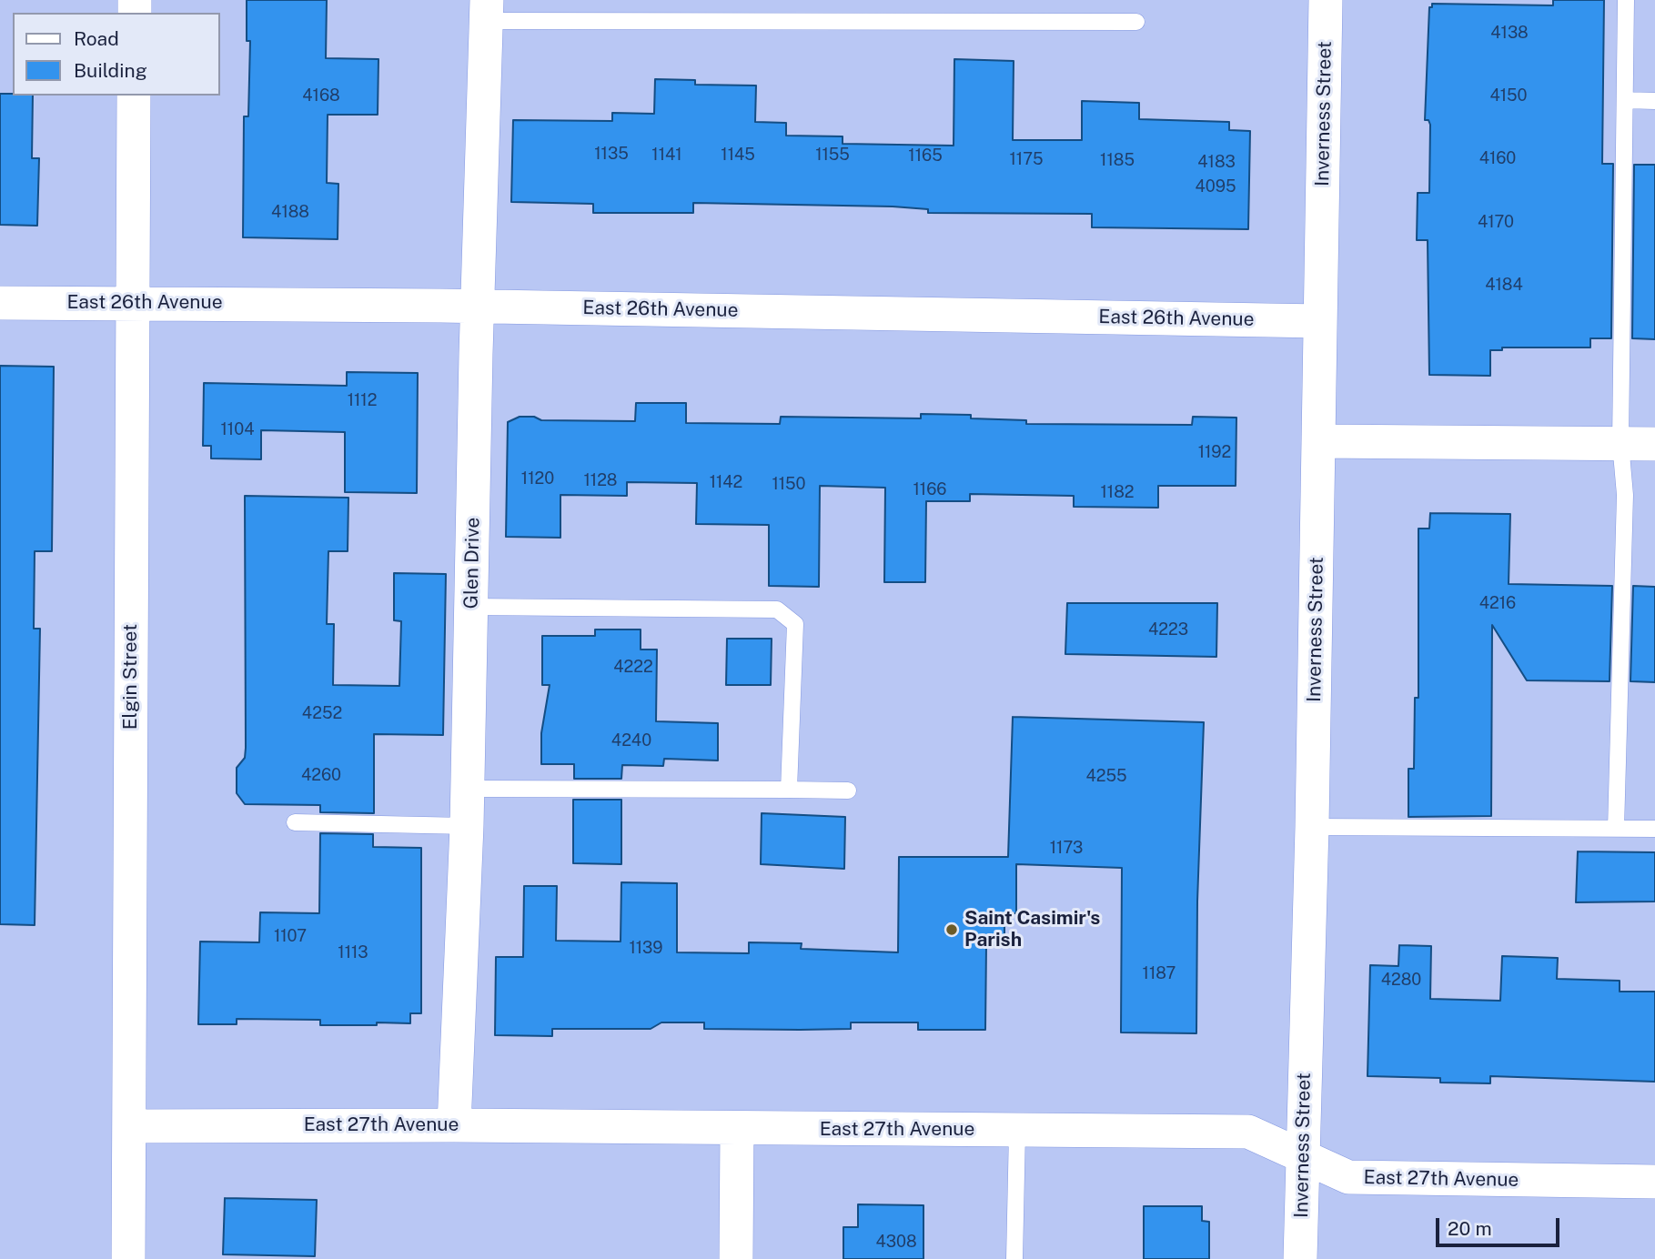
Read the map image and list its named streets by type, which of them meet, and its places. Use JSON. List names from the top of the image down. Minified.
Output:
{"streets":{"street":["Inverness Street","East 26th Avenue","Glen Drive","Elgin Street","East 27th Avenue"]},"crossings":[["Inverness Street","East 26th Avenue"],["Inverness Street","East 27th Avenue"],["East 26th Avenue","Glen Drive"],["East 26th Avenue","Elgin Street"],["Glen Drive","East 27th Avenue"],["Elgin Street","East 27th Avenue"]],"places":["Saint Casimir's Parish"],"house_numbers":["4138","4168","4150","1135","1141","1145","1155","1165","4160","1175","1185","4183","4095","4188","4170","4184","1112","1104","1192","1120","1128","1142","1150","1166","1182","4216","4223","4222","4252","4240","4260","4255","1173","1107","1139","1113","1187","4280","4308"],"legend":["Road","Building"],"scale_bar":"20 m"}
